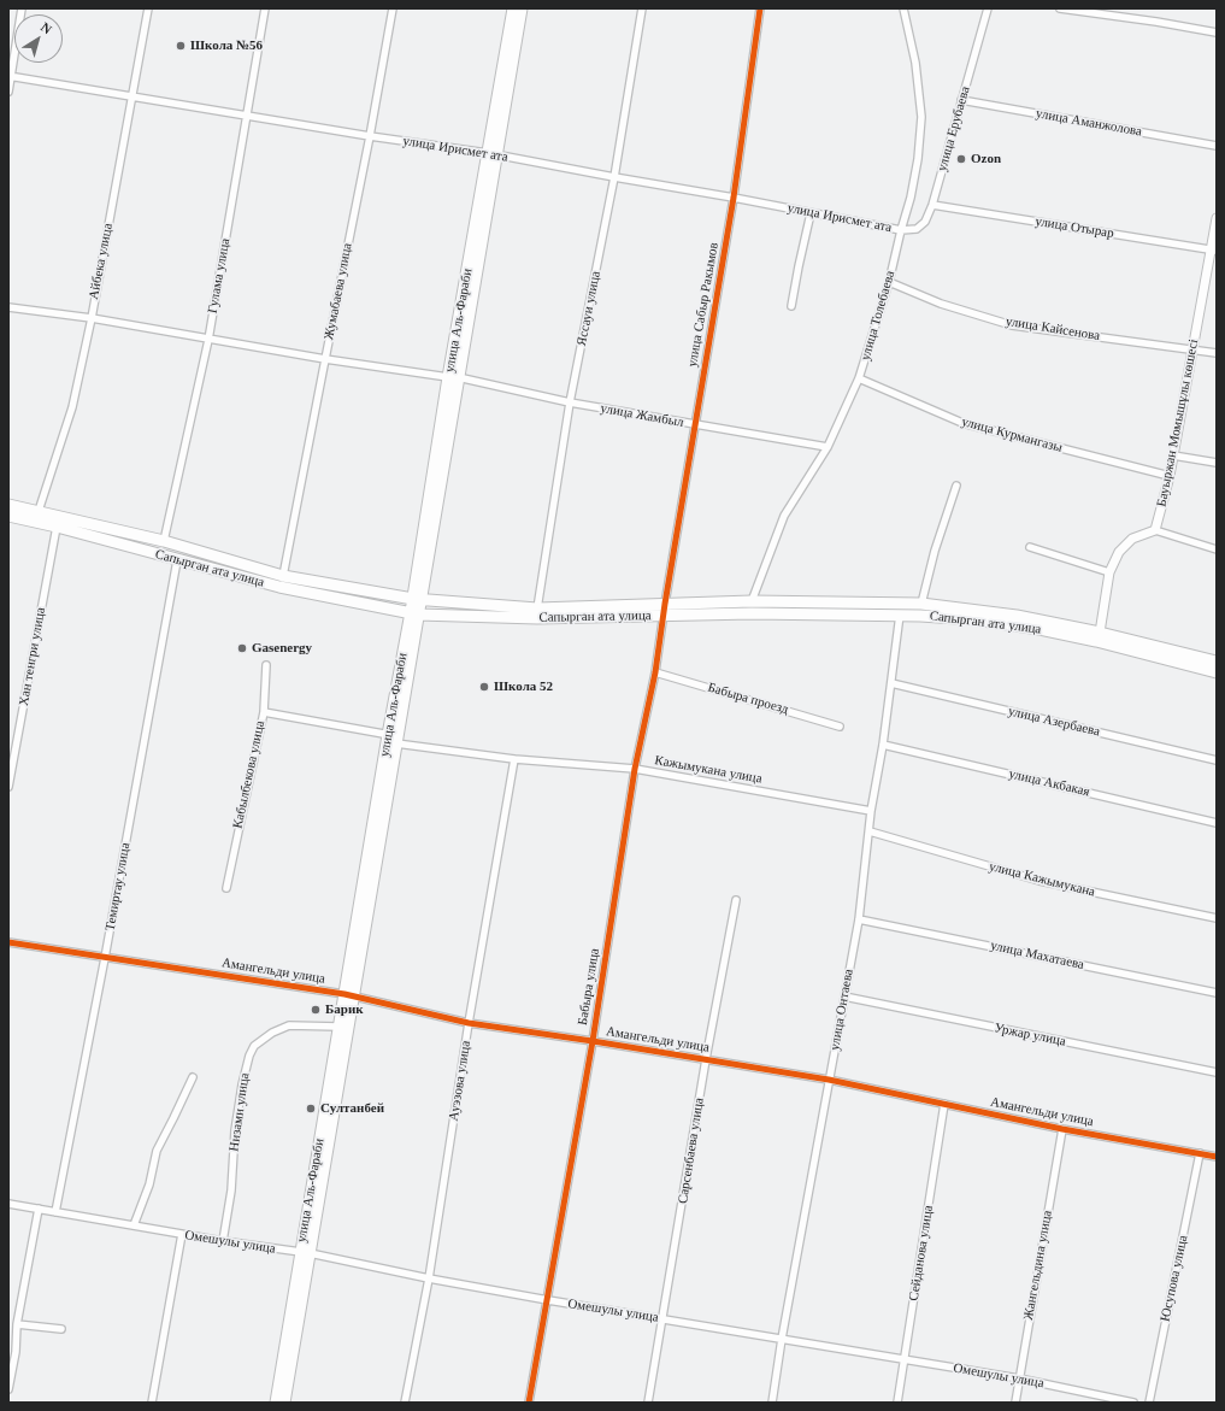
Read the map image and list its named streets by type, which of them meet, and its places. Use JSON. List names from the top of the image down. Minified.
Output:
{"streets":{"main road":["улица Аль-Фараби","Сапырган ата улица"],"street":["улица Аманжолова","улица Ерубаева","улица Ирисмет ата","улица Отырар","Айбека улица","Гулама улица","Жумабаева улица","улица Сабыр Ракымов","Яссауи улица","улица Толебаева","улица Кайсенова","улица Жамбыл","Бауыржан Момышұлы көшесі","улица Курмангазы","Хан тенгри улица","Бабыра проезд","улица Азербаева","Кажымукана улица","Кабылбекова улица","улица Акбакая","улица Кажымукана","Темиртау улица","улица Махатаева","Амангельди улица","Бабыра улица","улица Онтаева","Уржар улица","Ауэзова улица","Низами улица","Сарсенбаева улица","Омешулы улица","Сейданова улица","Жангельдина улица","Юсупова улица"]},"crossings":[["улица Аманжолова","улица Ерубаева"],["улица Ерубаева","улица Ирисмет ата"],["улица Ерубаева","улица Отырар"],["улица Ерубаева","улица Толебаева"],["улица Ирисмет ата","Айбека улица"],["улица Ирисмет ата","Гулама улица"],["улица Ирисмет ата","Жумабаева улица"],["улица Ирисмет ата","улица Сабыр Ракымов"],["улица Ирисмет ата","Яссауи улица"],["улица Ирисмет ата","улица Толебаева"],["улица Ирисмет ата","улица Аль-Фараби"],["улица Отырар","Бауыржан Момышұлы көшесі"],["Айбека улица","улица Жамбыл"],["Айбека улица","Сапырган ата улица"],["Гулама улица","улица Жамбыл"],["Гулама улица","Сапырган ата улица"],["Жумабаева улица","улица Жамбыл"],["Жумабаева улица","Сапырган ата улица"],["улица Сабыр Ракымов","улица Жамбыл"],["улица Сабыр Ракымов","Сапырган ата улица"],["улица Сабыр Ракымов","Бабыра улица"],["Яссауи улица","улица Жамбыл"],["Яссауи улица","Сапырган ата улица"],["улица Толебаева","улица Кайсенова"],["улица Толебаева","улица Жамбыл"],["улица Толебаева","улица Курмангазы"],["улица Толебаева","Сапырган ата улица"],["улица Аль-Фараби","улица Жамбыл"],["улица Аль-Фараби","Сапырган ата улица"],["улица Аль-Фараби","Кажымукана улица"],["улица Аль-Фараби","Кабылбекова улица"],["улица Аль-Фараби","Амангельди улица"],["улица Аль-Фараби","Низами улица"],["улица Аль-Фараби","Омешулы улица"],["улица Кайсенова","Бауыржан Момышұлы көшесі"],["Бауыржан Момышұлы көшесі","улица Курмангазы"],["Сапырган ата улица","Хан тенгри улица"],["Сапырган ата улица","Темиртау улица"],["Сапырган ата улица","Бабыра улица"],["Сапырган ата улица","улица Онтаева"],["Бабыра проезд","Бабыра улица"],["улица Азербаева","улица Онтаева"],["Кажымукана улица","Кабылбекова улица"],["Кажымукана улица","Бабыра улица"],["Кажымукана улица","улица Онтаева"],["Кажымукана улица","Ауэзова улица"],["улица Акбакая","улица Онтаева"],["улица Кажымукана","улица Онтаева"],["Темиртау улица","Амангельди улица"],["Темиртау улица","Омешулы улица"],["улица Махатаева","улица Онтаева"],["Амангельди улица","Бабыра улица"],["Амангельди улица","улица Онтаева"],["Амангельди улица","Ауэзова улица"],["Амангельди улица","Сарсенбаева улица"],["Амангельди улица","Сейданова улица"],["Амангельди улица","Жангельдина улица"],["Амангельди улица","Юсупова улица"],["Бабыра улица","Омешулы улица"],["улица Онтаева","Уржар улица"],["улица Онтаева","Омешулы улица"],["Ауэзова улица","Омешулы улица"],["Низами улица","Омешулы улица"],["Сарсенбаева улица","Омешулы улица"],["Омешулы улица","Сейданова улица"],["Омешулы улица","Жангельдина улица"]],"places":["Школа №56","Ozon","Gasenergy","Школа 52","Барик","Султанбей"],"north":"top right"}
